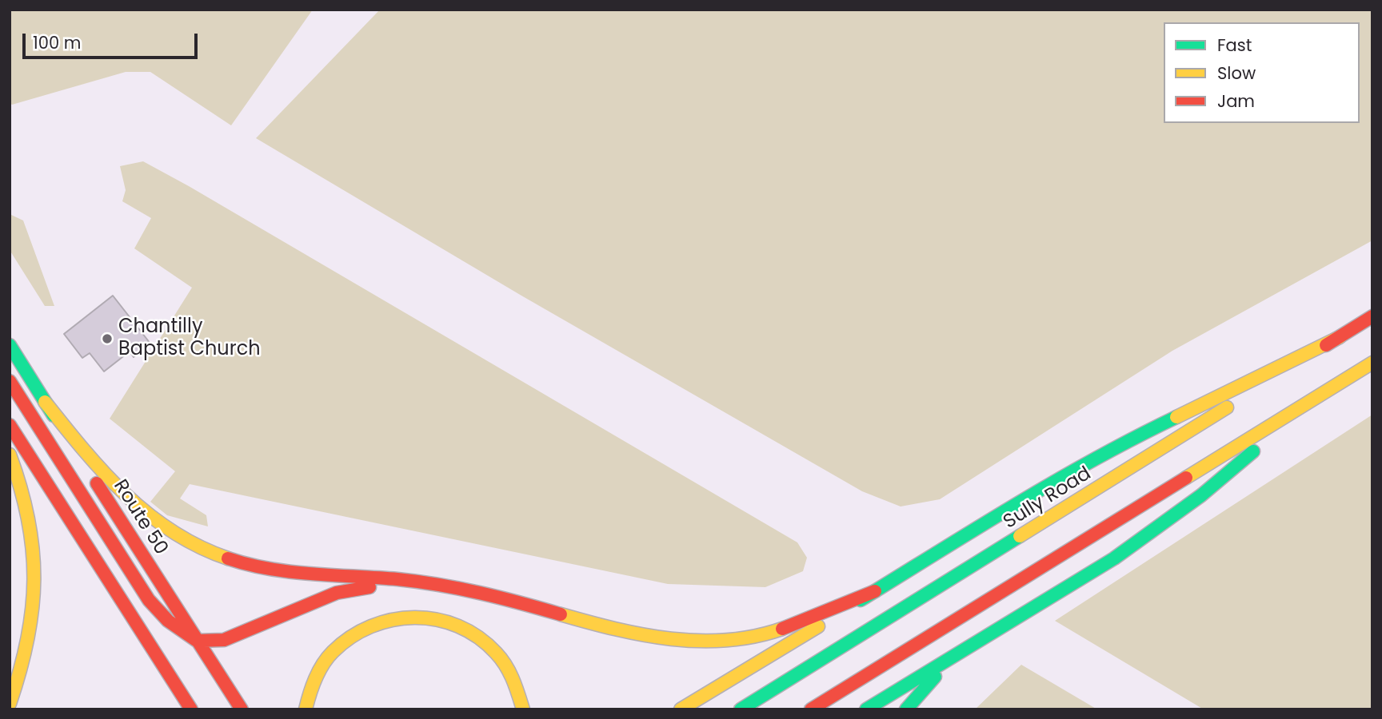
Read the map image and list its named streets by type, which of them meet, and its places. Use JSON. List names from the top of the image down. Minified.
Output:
{"streets":{"highway":["Sully Road","Route 50"]},"places":["Chantilly Baptist Church"],"legend":["Fast","Slow","Jam"],"scale_bar":"100 m"}
